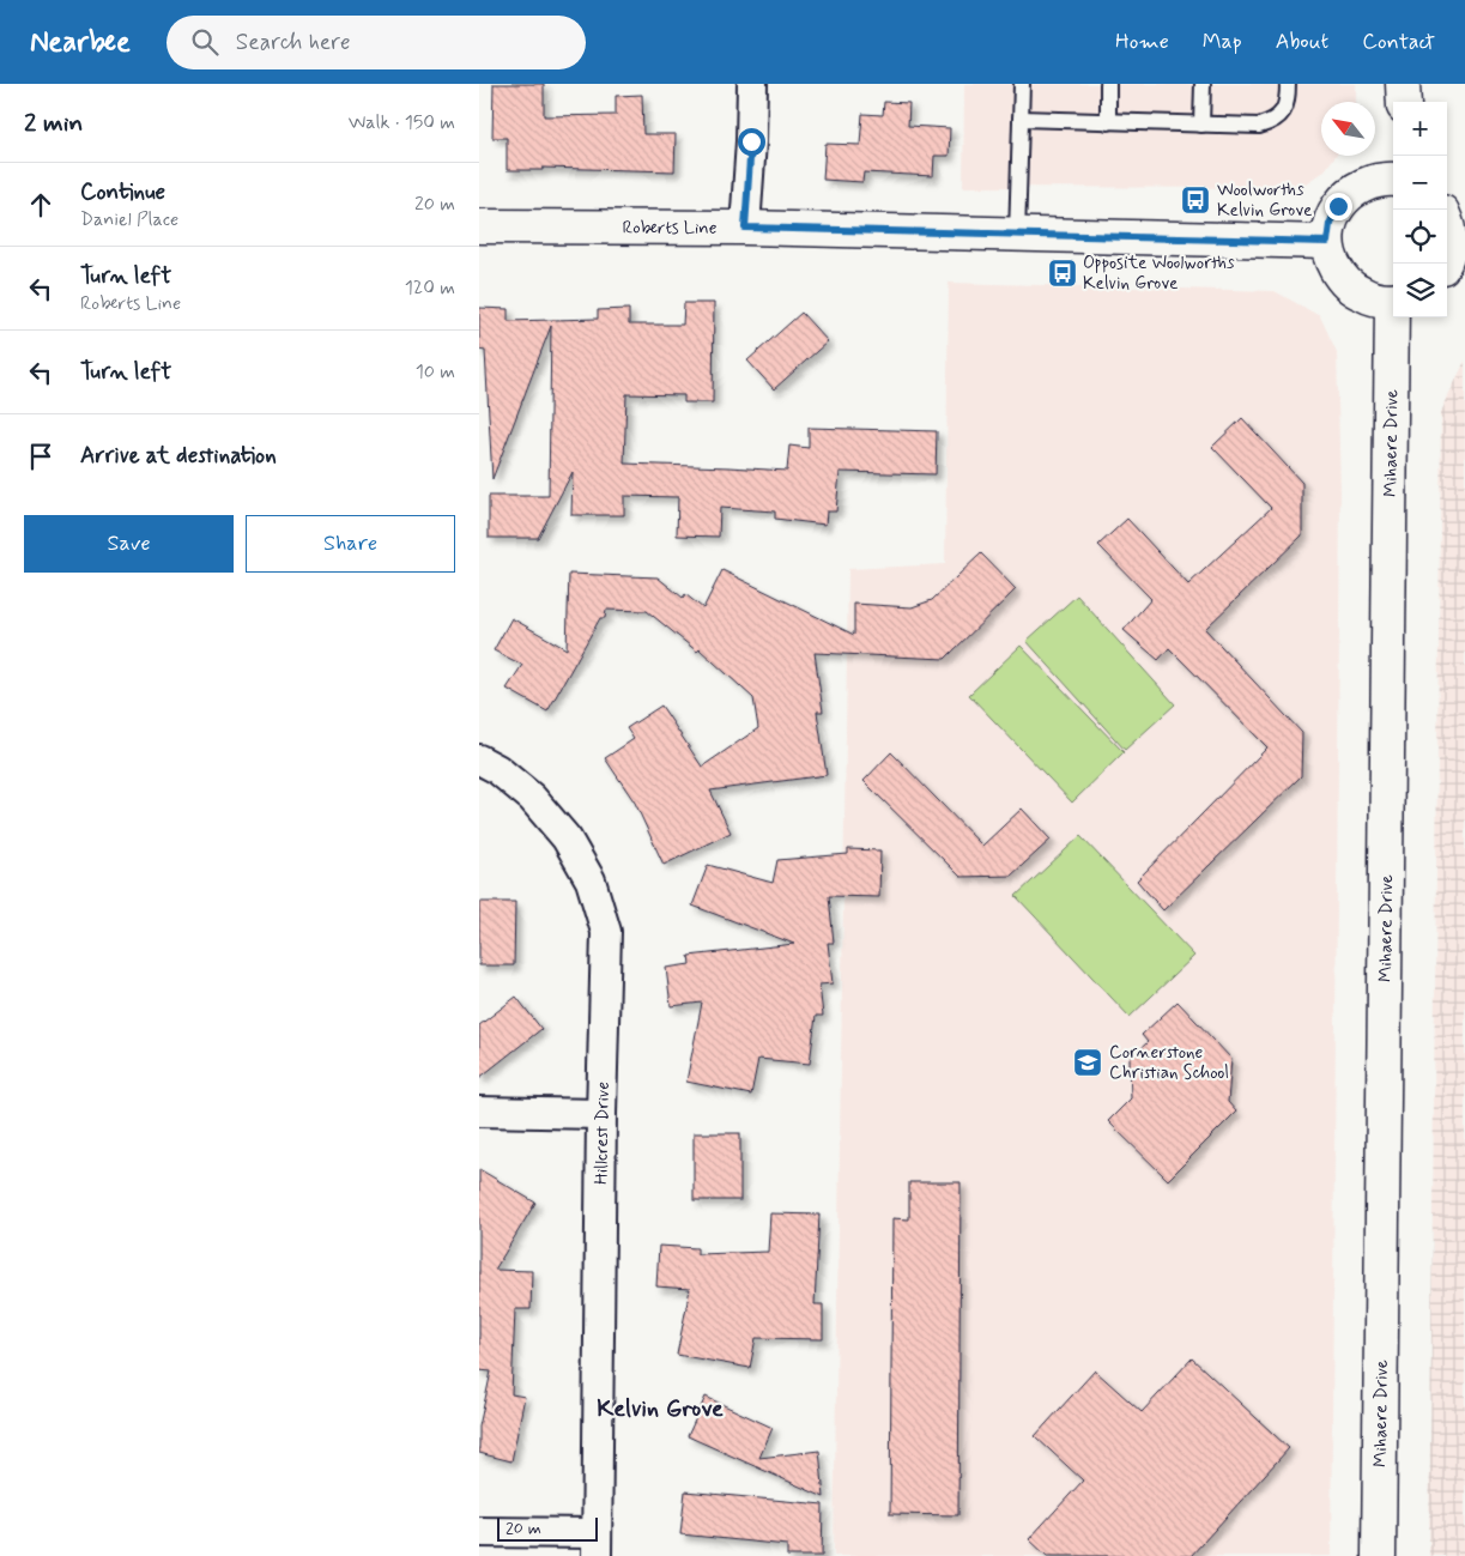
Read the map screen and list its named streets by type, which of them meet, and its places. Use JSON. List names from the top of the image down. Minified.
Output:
{"streets":{"main road":["Roberts Line","Mihaere Drive"],"street":["Hillcrest Drive"]},"districts":["Kelvin Grove"],"places":{"bus stop":["Woolworths Kelvin Grove","Opposite Woolworths Kelvin Grove"],"school or university":["Cornerstone Christian School"]},"scale_bar":"20 m","north":"top left","page":{"header":"Nearbee","search":"Search here","nav":["Home","Map","About","Contact"],"heading":["2 min","Walk · 150 m"],"map_buttons":["+","−"],"list":[["Continue","Daniel Place","20 m"],["Turn left","Roberts Line","120 m"],["Turn left","10 m"],"Arrive at destination"],"buttons":["Save","Share"],"scale":"20 m"}}
